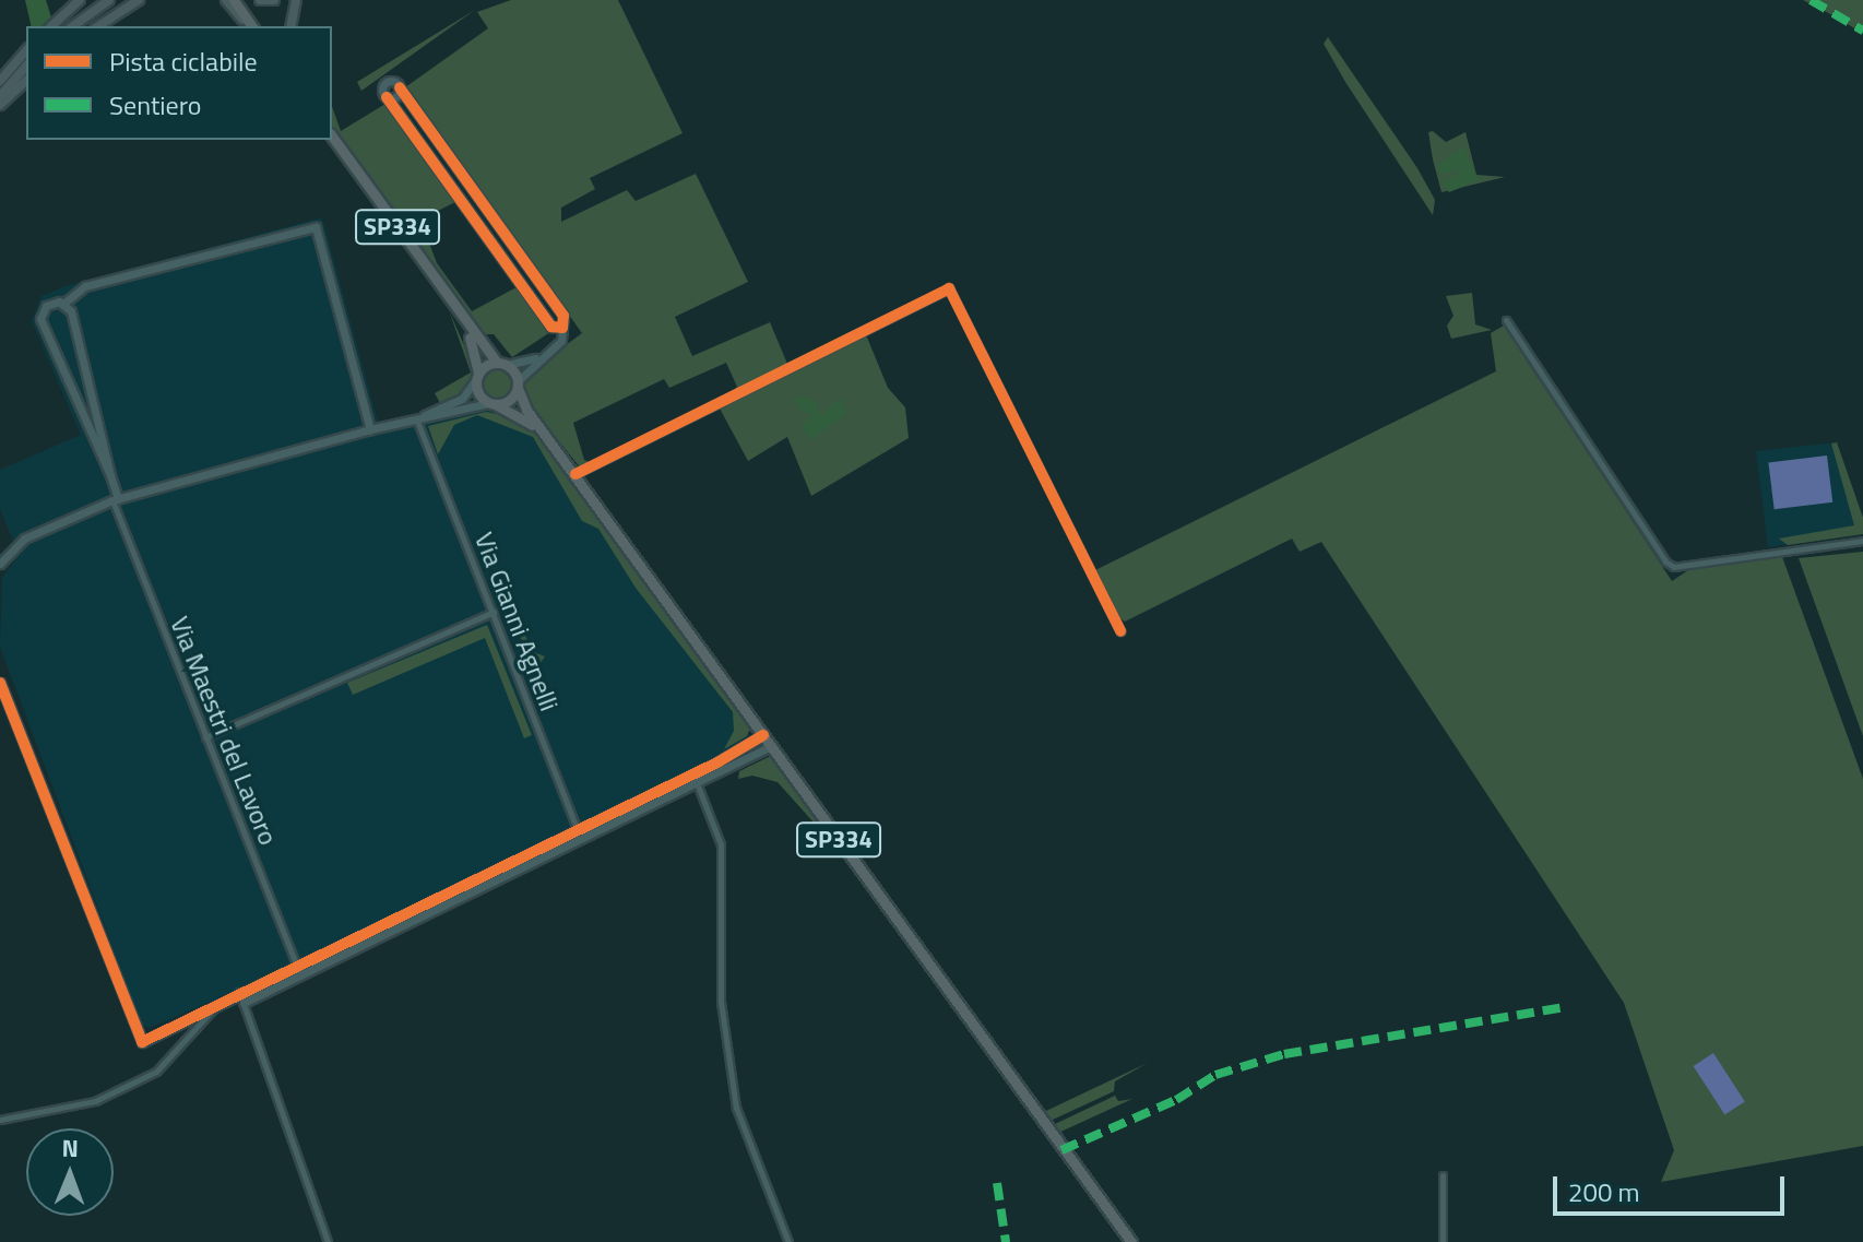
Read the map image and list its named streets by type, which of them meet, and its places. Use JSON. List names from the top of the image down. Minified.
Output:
{"streets":{"main road":["SP334"],"street":["Via Gianni Agnelli","Via Maestri del Lavoro"]},"legend":["Pista ciclabile","Sentiero"],"scale_bar":"200 m","north":"top"}
